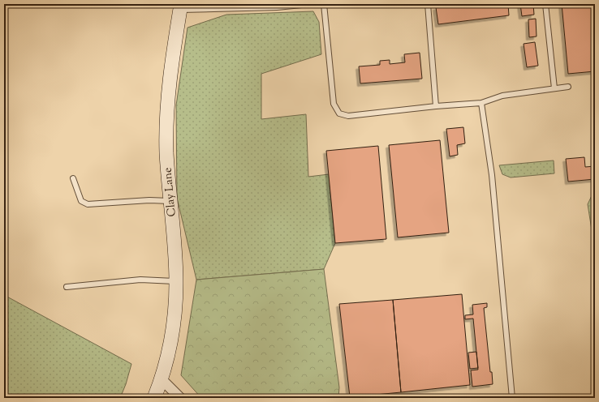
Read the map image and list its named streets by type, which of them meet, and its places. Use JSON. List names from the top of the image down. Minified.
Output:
{"streets":{"street":["Clay Lane"]}}
